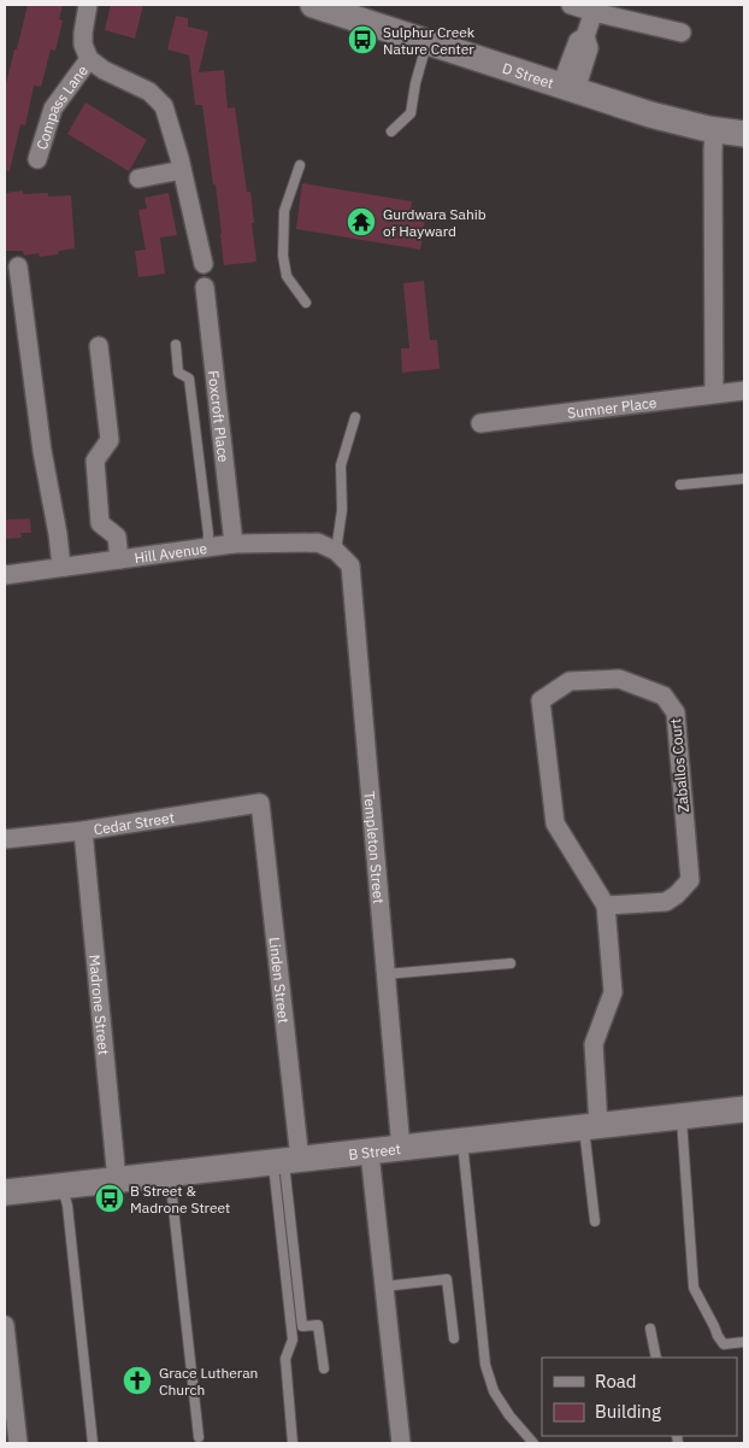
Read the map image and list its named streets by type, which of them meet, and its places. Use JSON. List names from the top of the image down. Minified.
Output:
{"streets":{"street":["D Street","Compass Lane","Sumner Place","Foxcroft Place","Hill Avenue","Zaballos Court","Cedar Street","Templeton Street","Linden Street","Madrone Street","B Street"]},"crossings":[["Foxcroft Place","Hill Avenue"],["Hill Avenue","Templeton Street"],["Zaballos Court","B Street"],["Cedar Street","Linden Street"],["Cedar Street","Madrone Street"],["Templeton Street","B Street"],["Linden Street","B Street"],["Madrone Street","B Street"]],"places":{"bus stop":["Sulphur Creek Nature Center","B Street & Madrone Street"],"temple":["Gurdwara Sahib of Hayward"],"church":["Grace Lutheran Church"]},"legend":["Road","Building"]}
